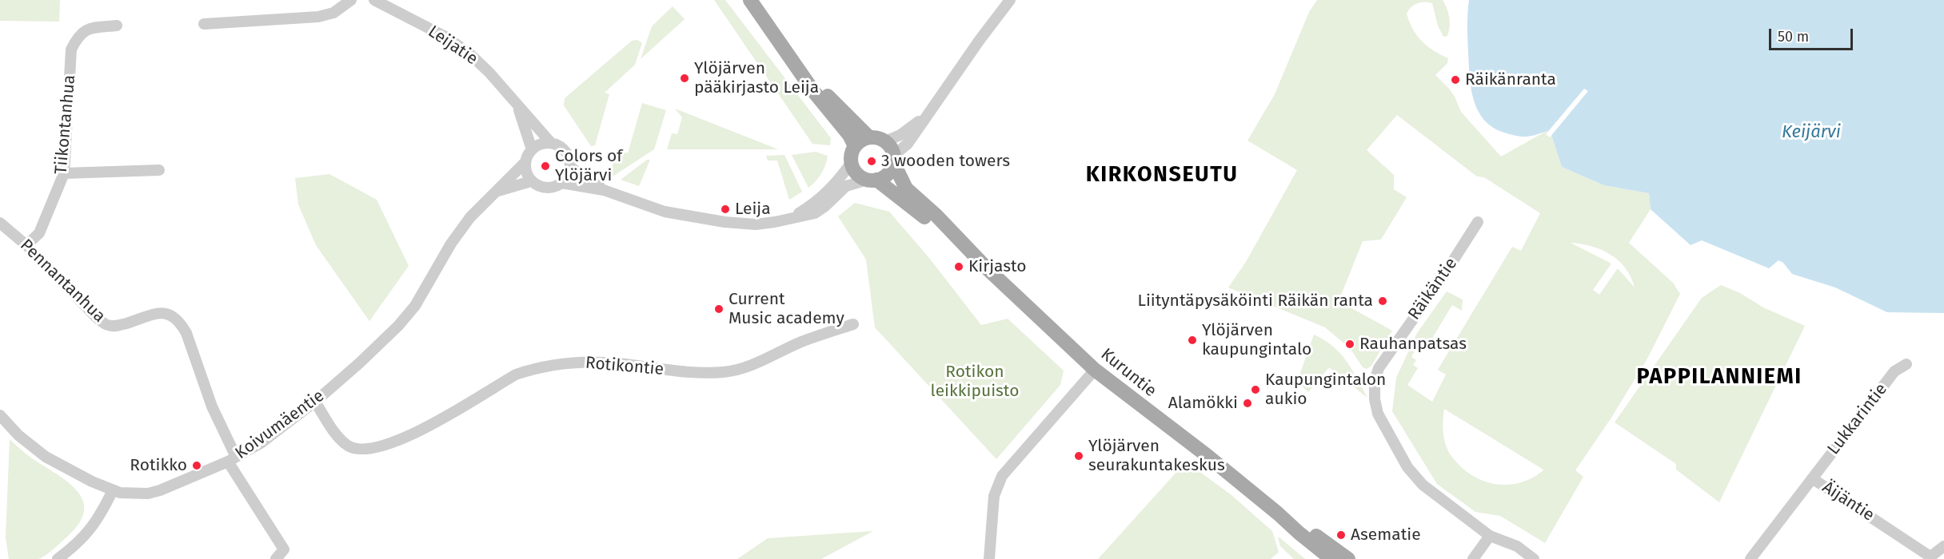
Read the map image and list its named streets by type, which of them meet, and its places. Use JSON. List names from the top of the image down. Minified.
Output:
{"streets":{"main road":["Kuruntie"],"street":["Leijatie","Tiikontanhua","Pennantanhua","Räikäntie","Rotikontie","Lukkarintie","Koivumäentie","Äijäntie"]},"crossings":[["Leijatie","Koivumäentie"],["Tiikontanhua","Pennantanhua"],["Pennantanhua","Koivumäentie"],["Rotikontie","Koivumäentie"],["Lukkarintie","Äijäntie"]],"districts":["KIRKONSEUTU","PAPPILANNIEMI"],"water":["Keijärvi"],"parks":["Rotikon leikkipuisto"],"places":["Ylöjärven pääkirjasto Leija","Räikänranta","3 wooden towers","Colors of Ylöjärvi","Leija","Kirjasto","Liityntäpysäköinti Räikän ranta","Current Music academy","Ylöjärven kaupungintalo","Rauhanpatsas","Kaupungintalon aukio","Alamökki","Ylöjärven seurakuntakeskus","Rotikko","Asematie"],"scale_bar":"50 m"}
